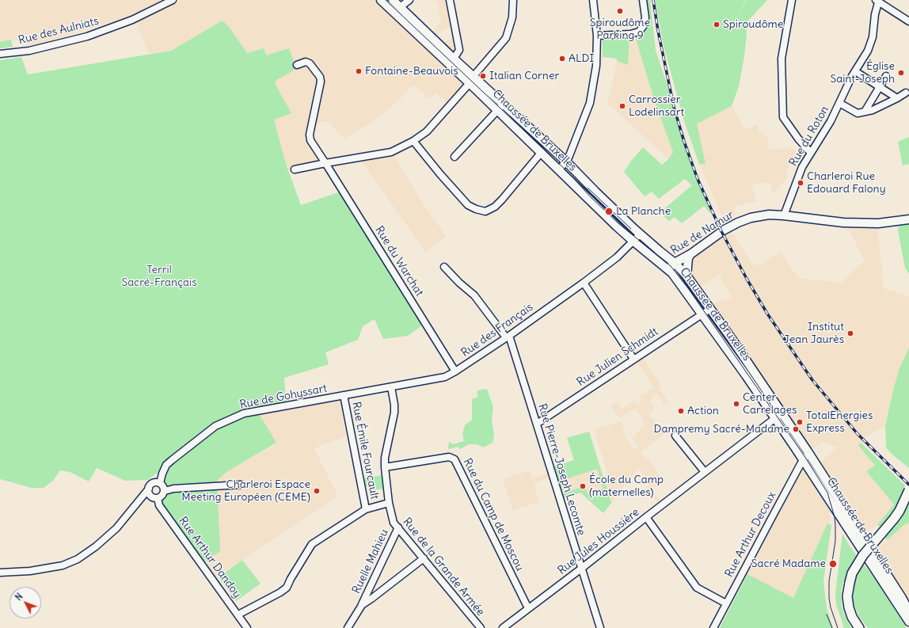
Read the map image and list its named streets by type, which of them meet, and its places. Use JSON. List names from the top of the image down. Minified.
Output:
{"streets":{"main road":["Chaussée de Bruxelles","Rue de Namur"],"street":["Rue des Aulniats","Rue du Roton","Rue du Warchat","Rue des Français","Rue Julien Schmidt","Rue de Gohyssart","Rue Émile Fourcault","Rue Pierre-Joseph Lecomte","Rue du Camp de Moscou","Rue Arthur Decoux","Rue Jules Houssière","Rue Arthur Dandoy","Ruelle Mahieu","Rue de la Grande Armée"]},"crossings":[["Chaussée de Bruxelles","Rue de Namur"],["Chaussée de Bruxelles","Rue des Français"],["Chaussée de Bruxelles","Rue Julien Schmidt"],["Chaussée de Bruxelles","Rue Arthur Decoux"],["Chaussée de Bruxelles","Rue Jules Houssière"],["Rue du Roton","Rue de Namur"],["Rue du Warchat","Rue des Français"],["Rue des Français","Rue de Gohyssart"],["Rue des Français","Rue Émile Fourcault"],["Rue des Français","Rue Pierre-Joseph Lecomte"],["Rue des Français","Rue de la Grande Armée"],["Rue Julien Schmidt","Rue Pierre-Joseph Lecomte"],["Rue de Gohyssart","Rue Émile Fourcault"],["Rue de Gohyssart","Rue Arthur Dandoy"],["Rue Émile Fourcault","Rue Arthur Dandoy"],["Rue Émile Fourcault","Rue de la Grande Armée"],["Rue Pierre-Joseph Lecomte","Rue Jules Houssière"],["Rue du Camp de Moscou","Rue Jules Houssière"],["Rue du Camp de Moscou","Rue de la Grande Armée"],["Ruelle Mahieu","Rue de la Grande Armée"]],"parks":["Terril Sacré-Français"],"places":["Spiroudôme Parking 9","Spiroudôme","ALDI","Fontaine-Beauvois","Église Saint-Joseph","Italian Corner","Carrossier Lodelinsart","Charleroi Rue Edouard Falony","La Planche","Institut Jean Jaurès","Center Carrelages","Action","TotalEnergies Express","Dampremy Sacré-Madame","École du Camp (maternelles)","Charleroi Espace Meeting Européen (CEME)","Sacré Madame"],"north":"top left"}
